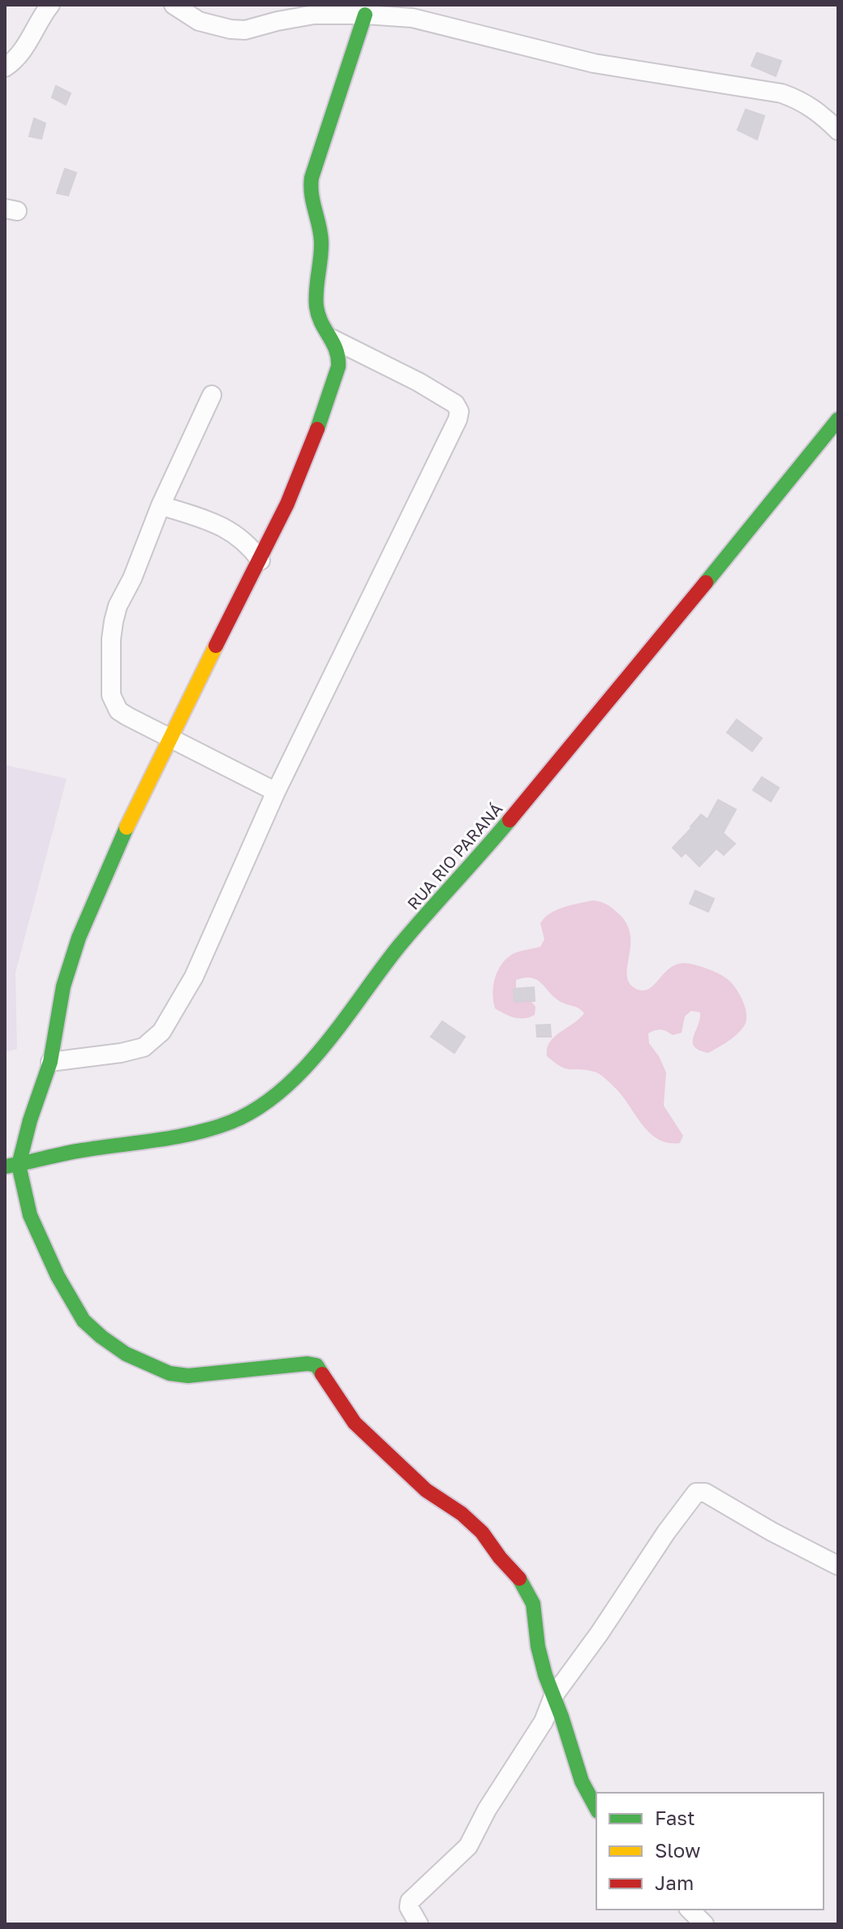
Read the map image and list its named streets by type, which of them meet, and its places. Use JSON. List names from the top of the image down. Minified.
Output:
{"streets":{"street":["RUA RIO PARANÁ"]},"legend":["Fast","Slow","Jam"]}
